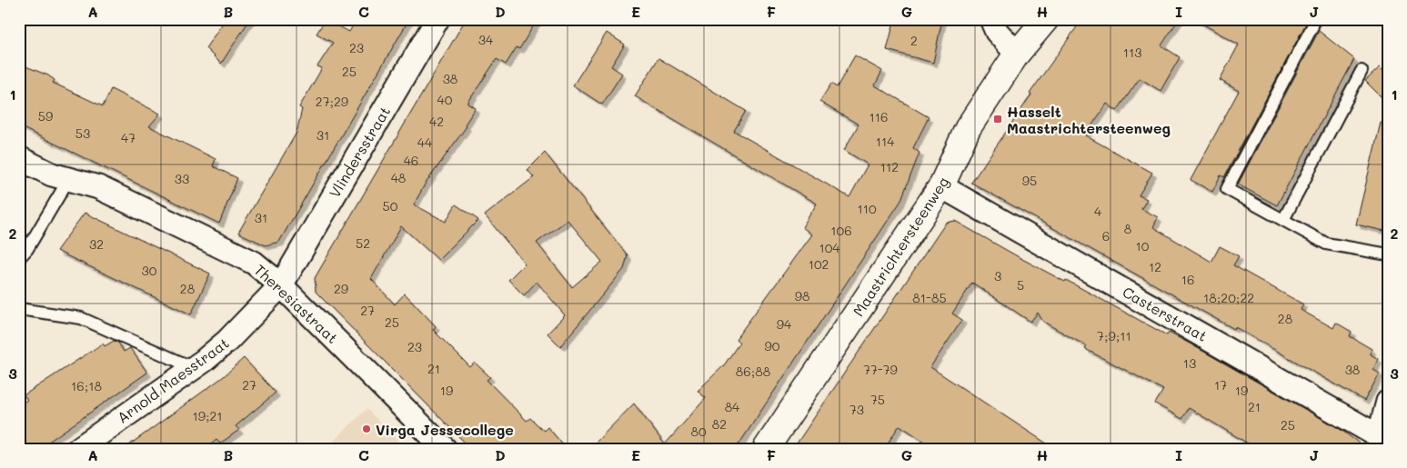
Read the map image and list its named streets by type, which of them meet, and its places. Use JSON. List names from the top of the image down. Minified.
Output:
{"streets":{"main road":["Maastrichtersteenweg"],"street":["Vlindersstraat","Theresiastraat","Casterstraat","Arnold Maesstraat"]},"crossings":[["Vlindersstraat","Theresiastraat"],["Vlindersstraat","Arnold Maesstraat"],["Maastrichtersteenweg","Casterstraat"],["Theresiastraat","Arnold Maesstraat"]],"places":{"transit":["Hasselt Maastrichtersteenweg"],"other":["Virga Jessecollege"]},"house_numbers":["34","2","23","113","25","38","40","27;29","59","116","42","53","31","47","114","44","46","112","48","33","95","50","110","4","31","8","106","6","52","32","10","104","102","12","30","3","16","5","28","29","98","81-85","18;20;22","27","28","25","94","7;9;11","90","23","13","21","77-79","38","86;88","27","17","16;18","19","19","75","84","21","73","19;21","82","25","80"],"grid":{"columns":["A","B","C","D","E","F","G","H","I","J"],"rows":["1","2","3"]}}
